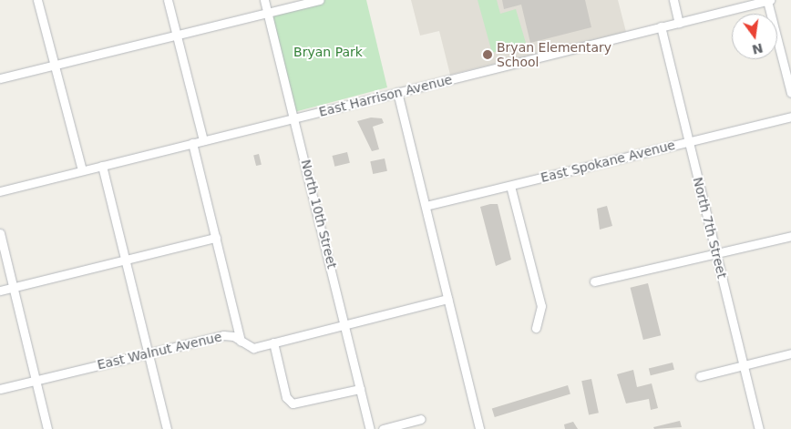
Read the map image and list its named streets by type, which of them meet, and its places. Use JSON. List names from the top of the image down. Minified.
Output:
{"streets":{"street":["East Harrison Avenue","East Spokane Avenue","North 10th Street","North 7th Street","East Walnut Avenue"]},"crossings":[["East Harrison Avenue","North 10th Street"],["East Harrison Avenue","North 7th Street"],["East Spokane Avenue","North 7th Street"],["North 10th Street","East Walnut Avenue"]],"parks":["Bryan Park"],"places":["Bryan Elementary School"],"north":"bottom"}
